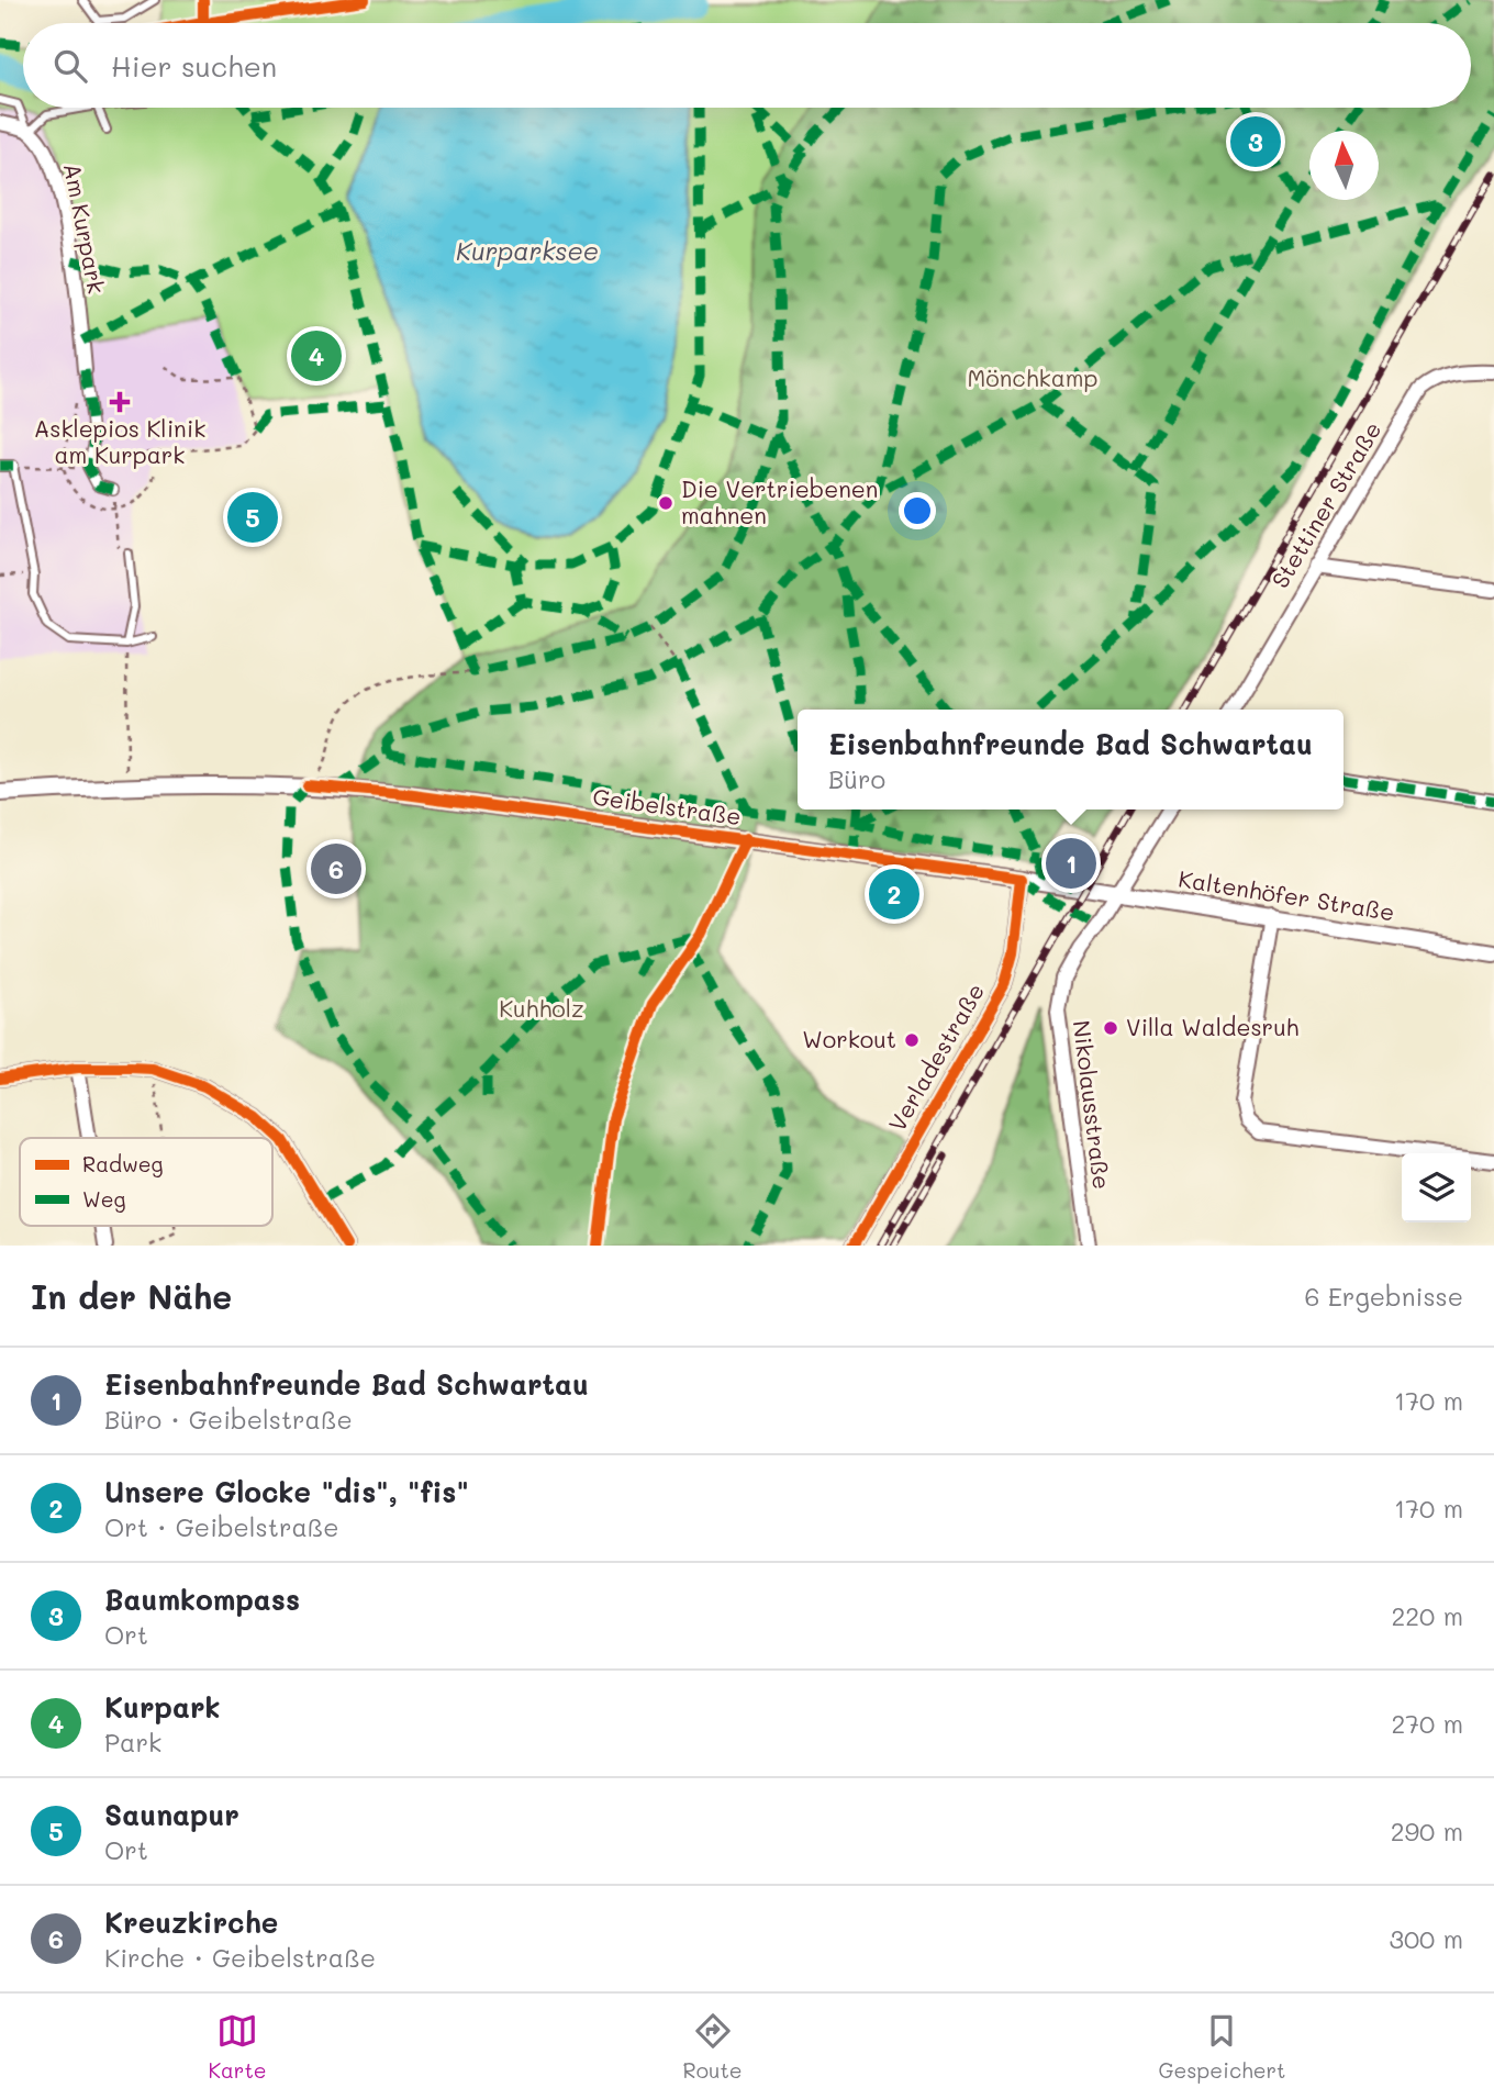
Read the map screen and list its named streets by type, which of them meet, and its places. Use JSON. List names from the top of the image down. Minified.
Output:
{"streets":{"street":["Am Kurpark","Stettiner Straße","Geibelstraße","Kaltenhöfer Straße","Verladestraße","Nikolausstraße"]},"crossings":[["Geibelstraße","Kaltenhöfer Straße"],["Geibelstraße","Verladestraße"],["Kaltenhöfer Straße","Nikolausstraße"]],"water":["Kurparksee"],"parks":["Mönchkamp","Kuhholz"],"places":{"health":["Asklepios Klinik am Kurpark"],"other":["Die Vertriebenen mahnen","Villa Waldesruh","Workout"]},"legend":["Radweg","Weg"],"north":"top","page":{"search":"Hier suchen","pins":["3","4","5","1","6","2"],"popup":["Eisenbahnfreunde Bad Schwartau","Büro"],"heading":["In der Nähe","6 Ergebnisse"],"list":[{"mark":"1","name":"Eisenbahnfreunde Bad Schwartau","note":"Büro · Geibelstraße","value":"170 m"},{"mark":"2","name":"Unsere Glocke \"dis\", \"fis\"","note":"Ort · Geibelstraße","value":"170 m"},{"mark":"3","name":"Baumkompass","note":"Ort","value":"220 m"},{"mark":"4","name":"Kurpark","note":"Park","value":"270 m"},{"mark":"5","name":"Saunapur","note":"Ort","value":"290 m"},{"mark":"6","name":"Kreuzkirche","note":"Kirche · Geibelstraße","value":"300 m"}],"nav":["Karte","Route","Gespeichert"]}}
